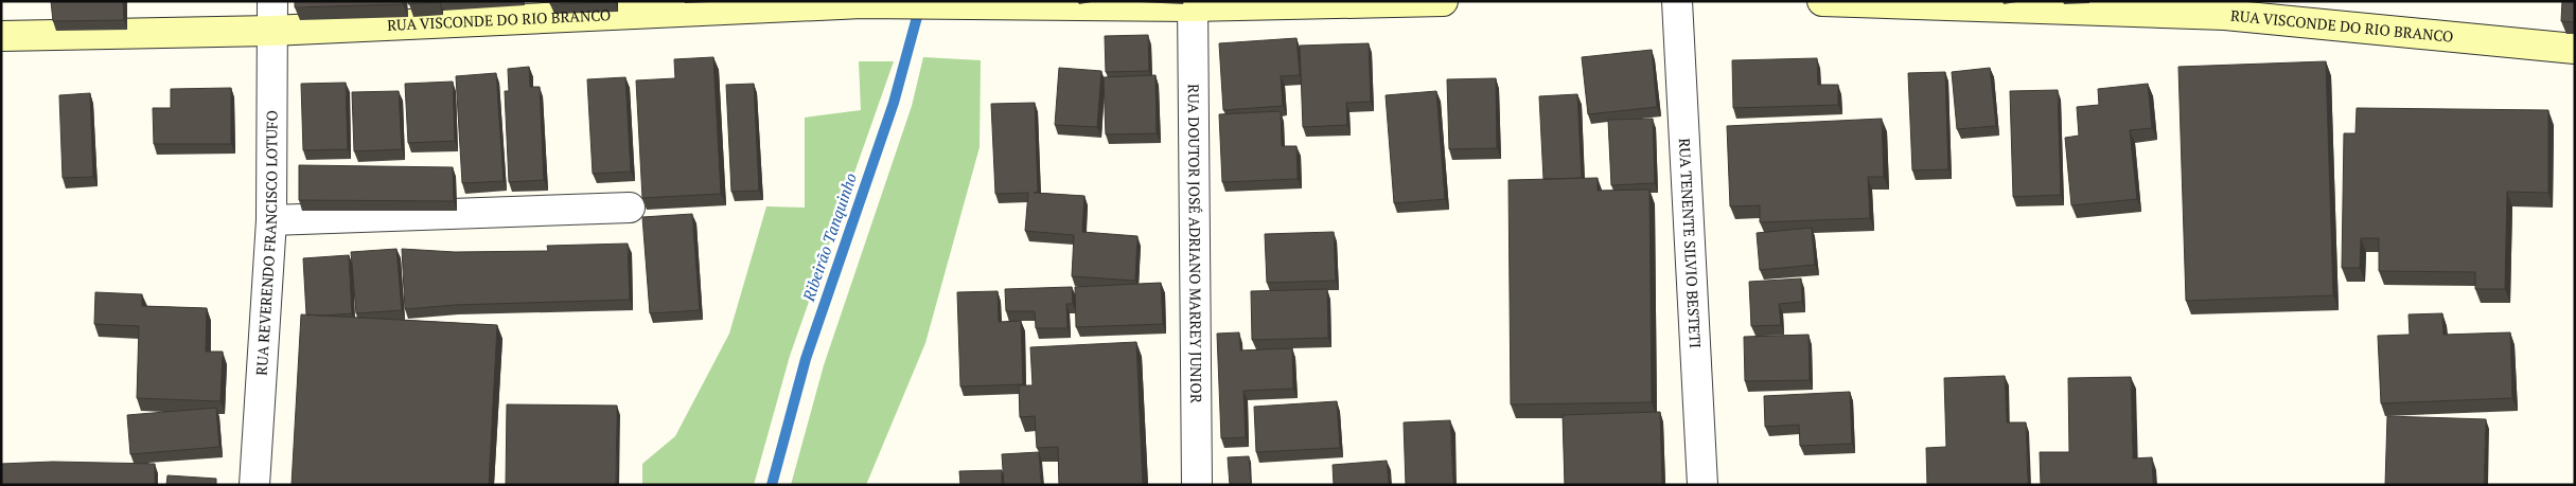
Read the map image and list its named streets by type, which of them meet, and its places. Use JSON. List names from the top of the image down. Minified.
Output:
{"streets":{"street":["RUA VISCONDE DO RIO BRANCO","RUA DOUTOR JOSÉ ADRIANO MARREY JUNIOR","RUA REVERENDO FRANCISCO LOTUFO","RUA TENENTE SILVIO BESTETI"]},"crossings":[["RUA VISCONDE DO RIO BRANCO","RUA DOUTOR JOSÉ ADRIANO MARREY JUNIOR"],["RUA VISCONDE DO RIO BRANCO","RUA REVERENDO FRANCISCO LOTUFO"]],"water":["Ribeirão Tanquinho"]}
